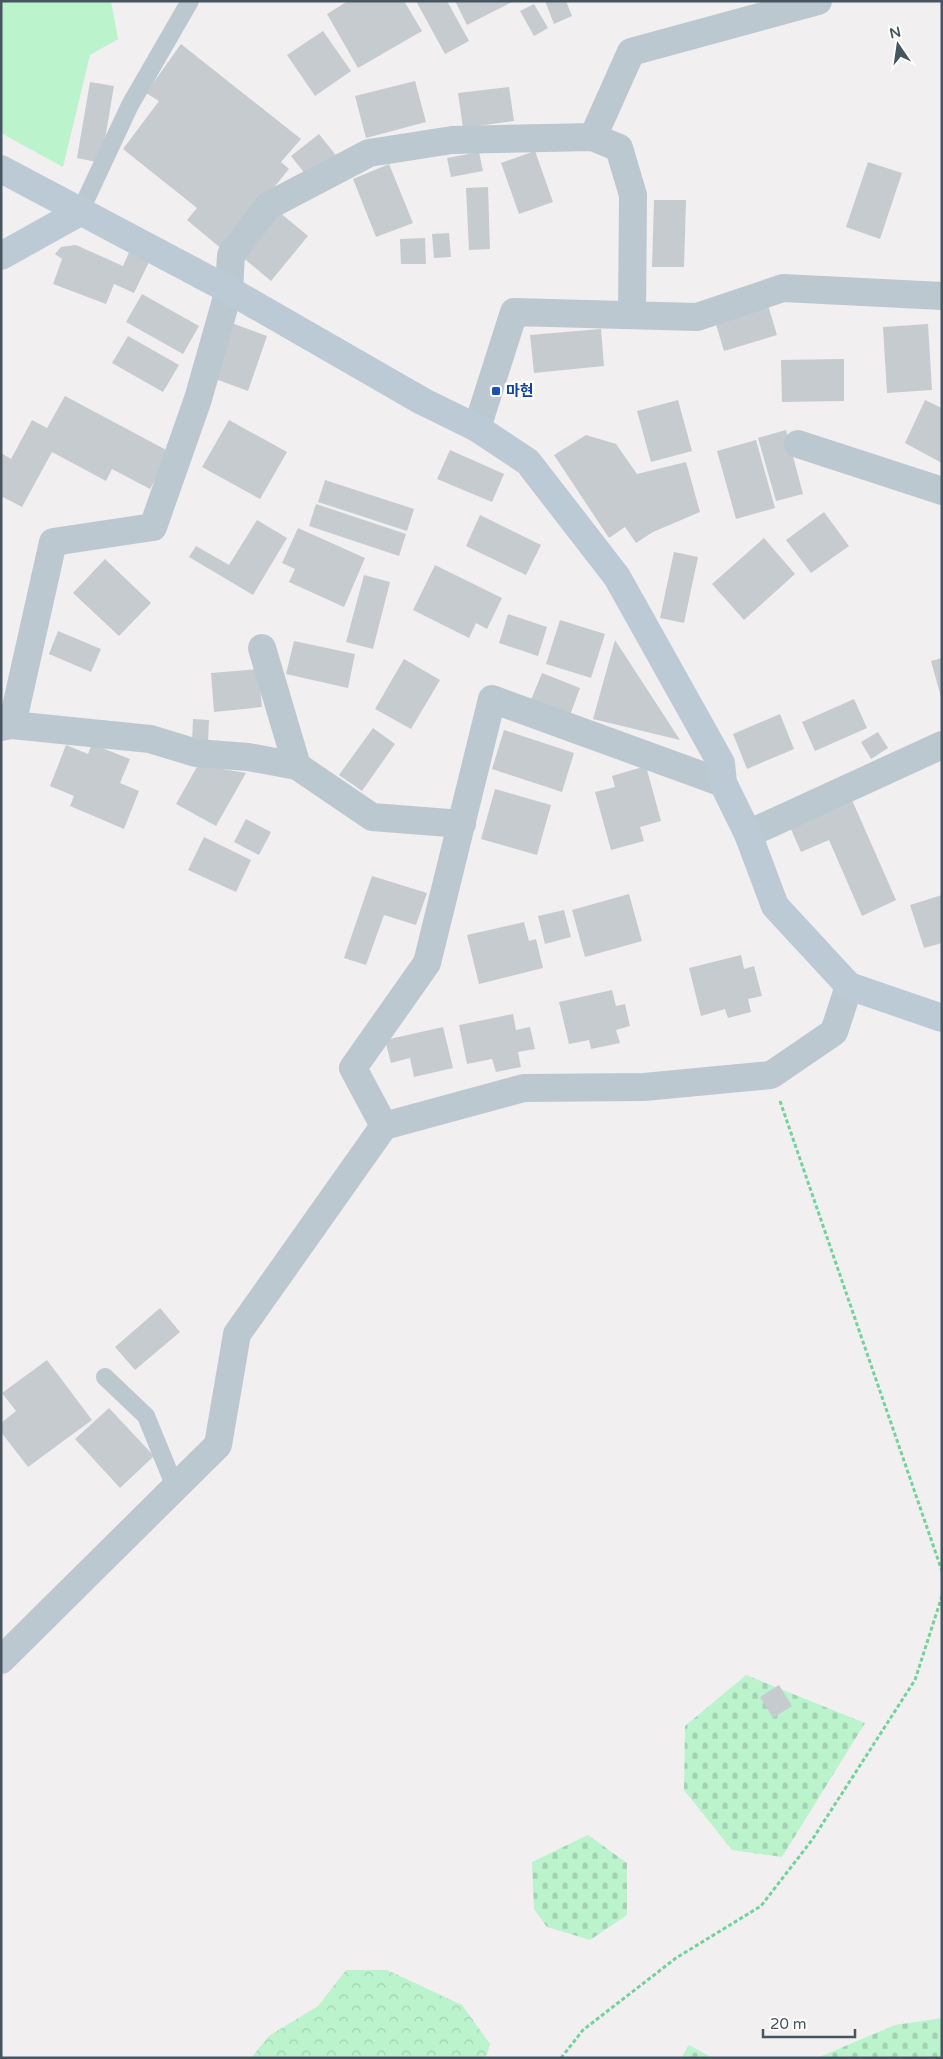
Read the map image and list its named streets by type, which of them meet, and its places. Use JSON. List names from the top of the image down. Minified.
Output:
{"places":{"transit":["마현"]},"scale_bar":"20 m","north":"top"}
